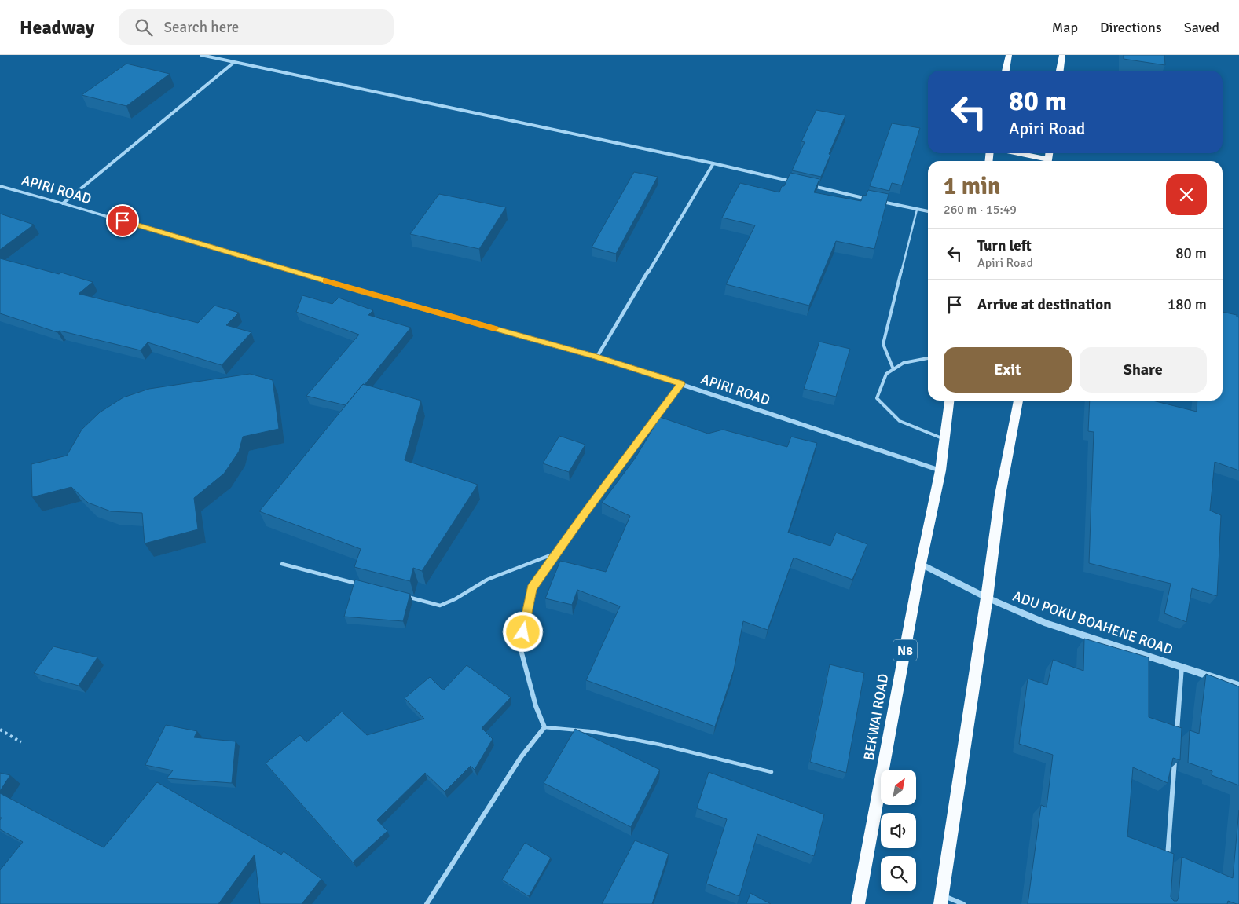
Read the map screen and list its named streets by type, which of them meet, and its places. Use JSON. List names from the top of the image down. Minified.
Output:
{"streets":{"highway":["N8","BEKWAI ROAD"],"street":["APIRI ROAD","ADU POKU BOAHENE ROAD"]},"crossings":[["APIRI ROAD","BEKWAI ROAD"],["ADU POKU BOAHENE ROAD","BEKWAI ROAD"]],"north":"top right","page":{"header":"Headway","search":"Search here","nav":["Map","Directions","Saved"],"turn":["80 m","Apiri Road"],"heading":["1 min","260 m · 15:49"],"list":[{"name":"Turn left","note":"Apiri Road","value":"80 m"},{"name":"Arrive at destination","value":"180 m"}],"buttons":["Exit","Share"]}}
